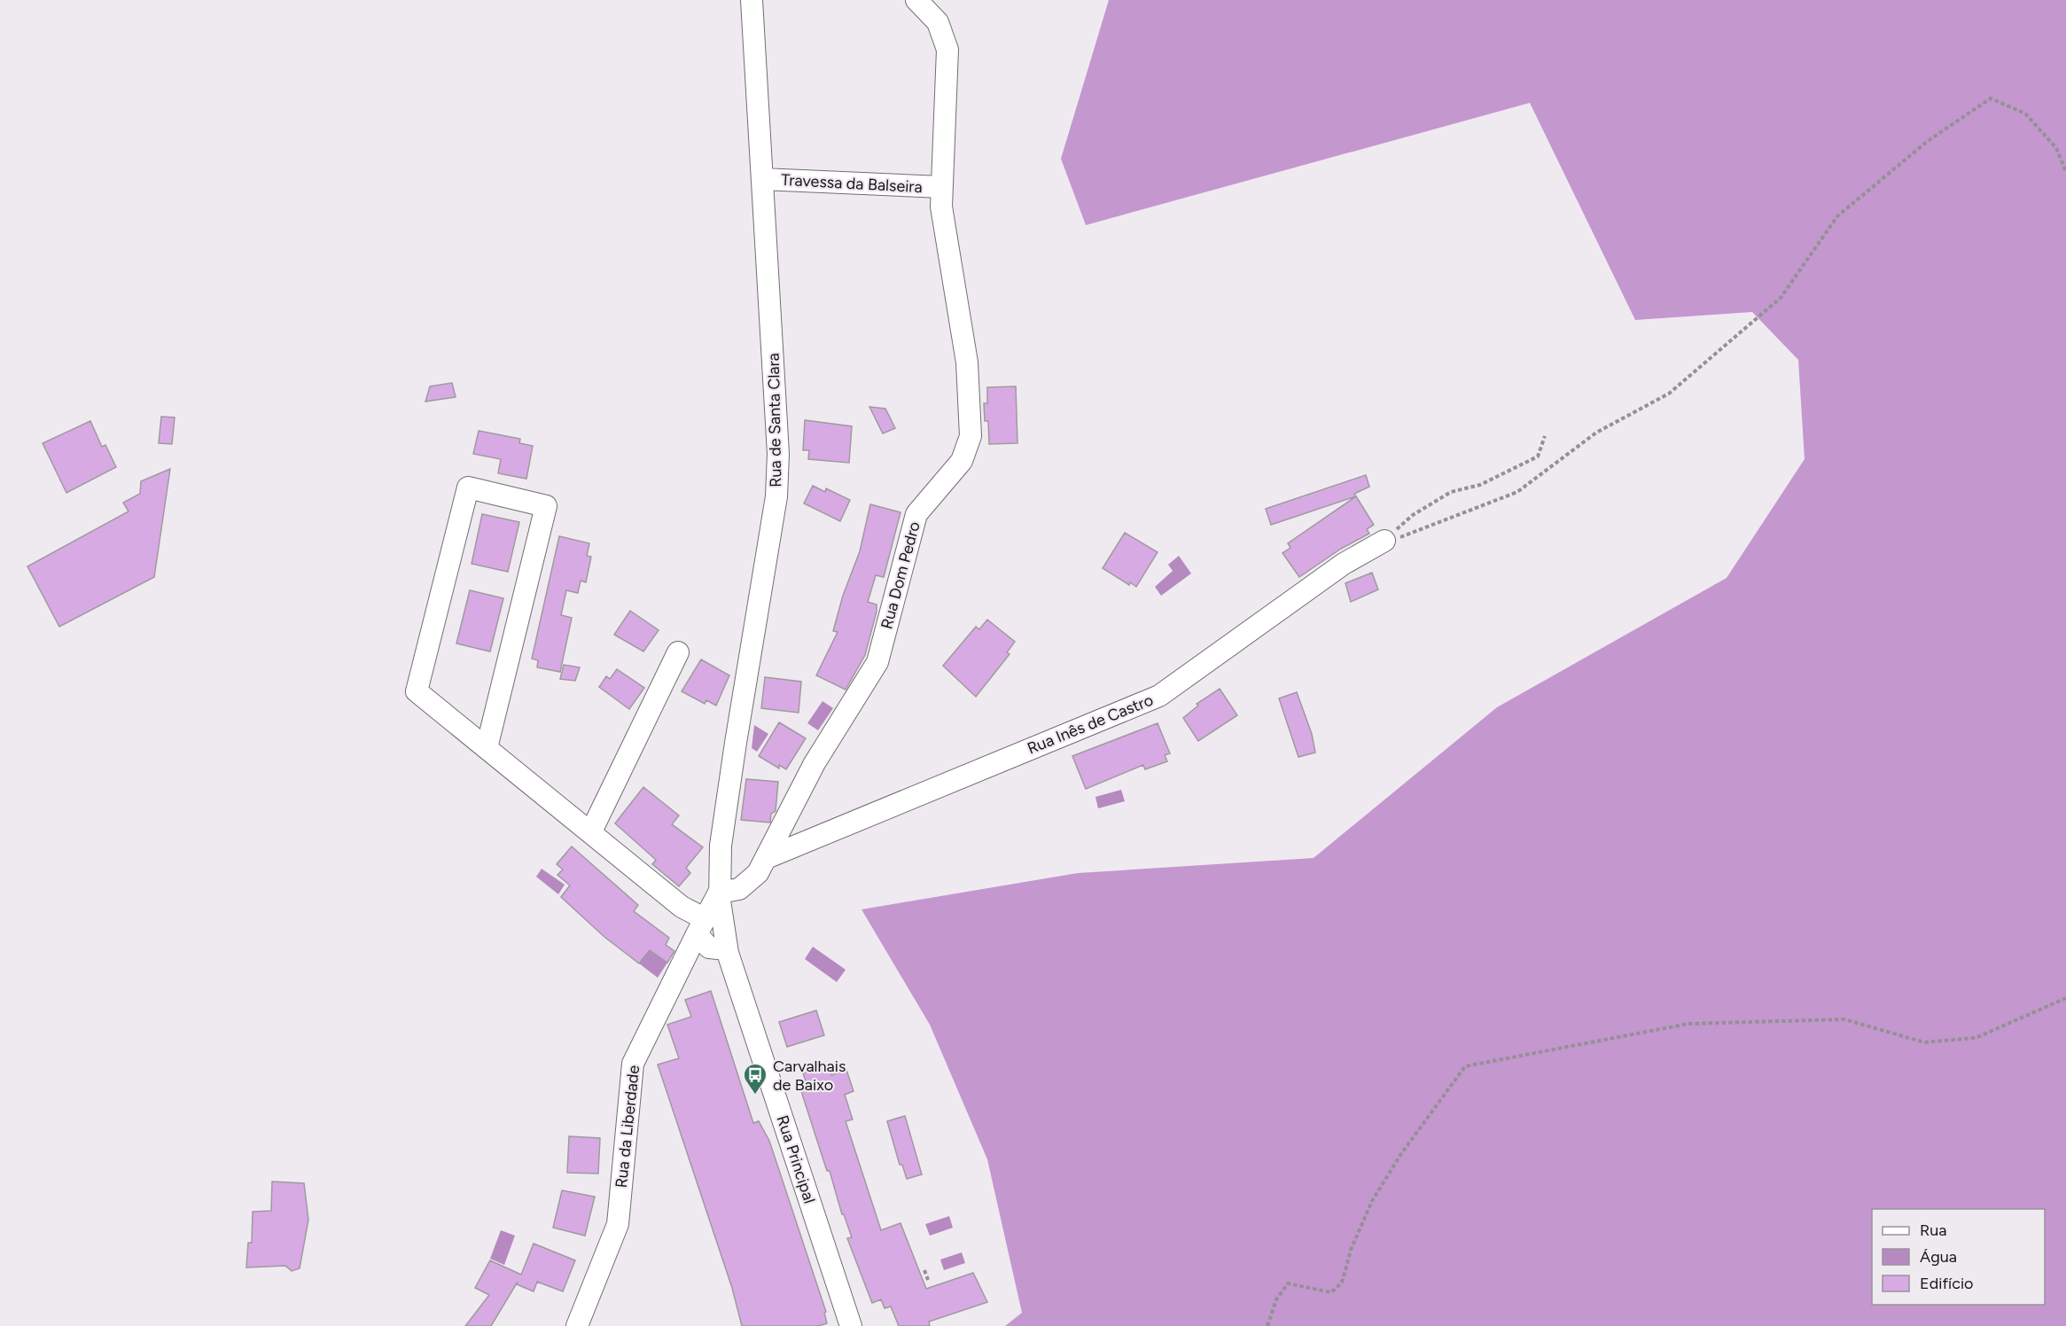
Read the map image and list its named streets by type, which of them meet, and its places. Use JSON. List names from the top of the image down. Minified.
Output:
{"streets":{"street":["Travessa da Balseira","Rua de Santa Clara","Rua Dom Pedro","Rua Inês de Castro","Rua da Liberdade","Rua Principal"]},"crossings":[["Travessa da Balseira","Rua de Santa Clara"],["Travessa da Balseira","Rua Dom Pedro"],["Rua de Santa Clara","Rua Dom Pedro"],["Rua de Santa Clara","Rua da Liberdade"],["Rua de Santa Clara","Rua Principal"],["Rua Dom Pedro","Rua Inês de Castro"],["Rua Dom Pedro","Rua da Liberdade"],["Rua Dom Pedro","Rua Principal"],["Rua da Liberdade","Rua Principal"]],"places":{"bus stop":["Carvalhais de Baixo"]},"legend":["Rua","Água","Edifício"]}
